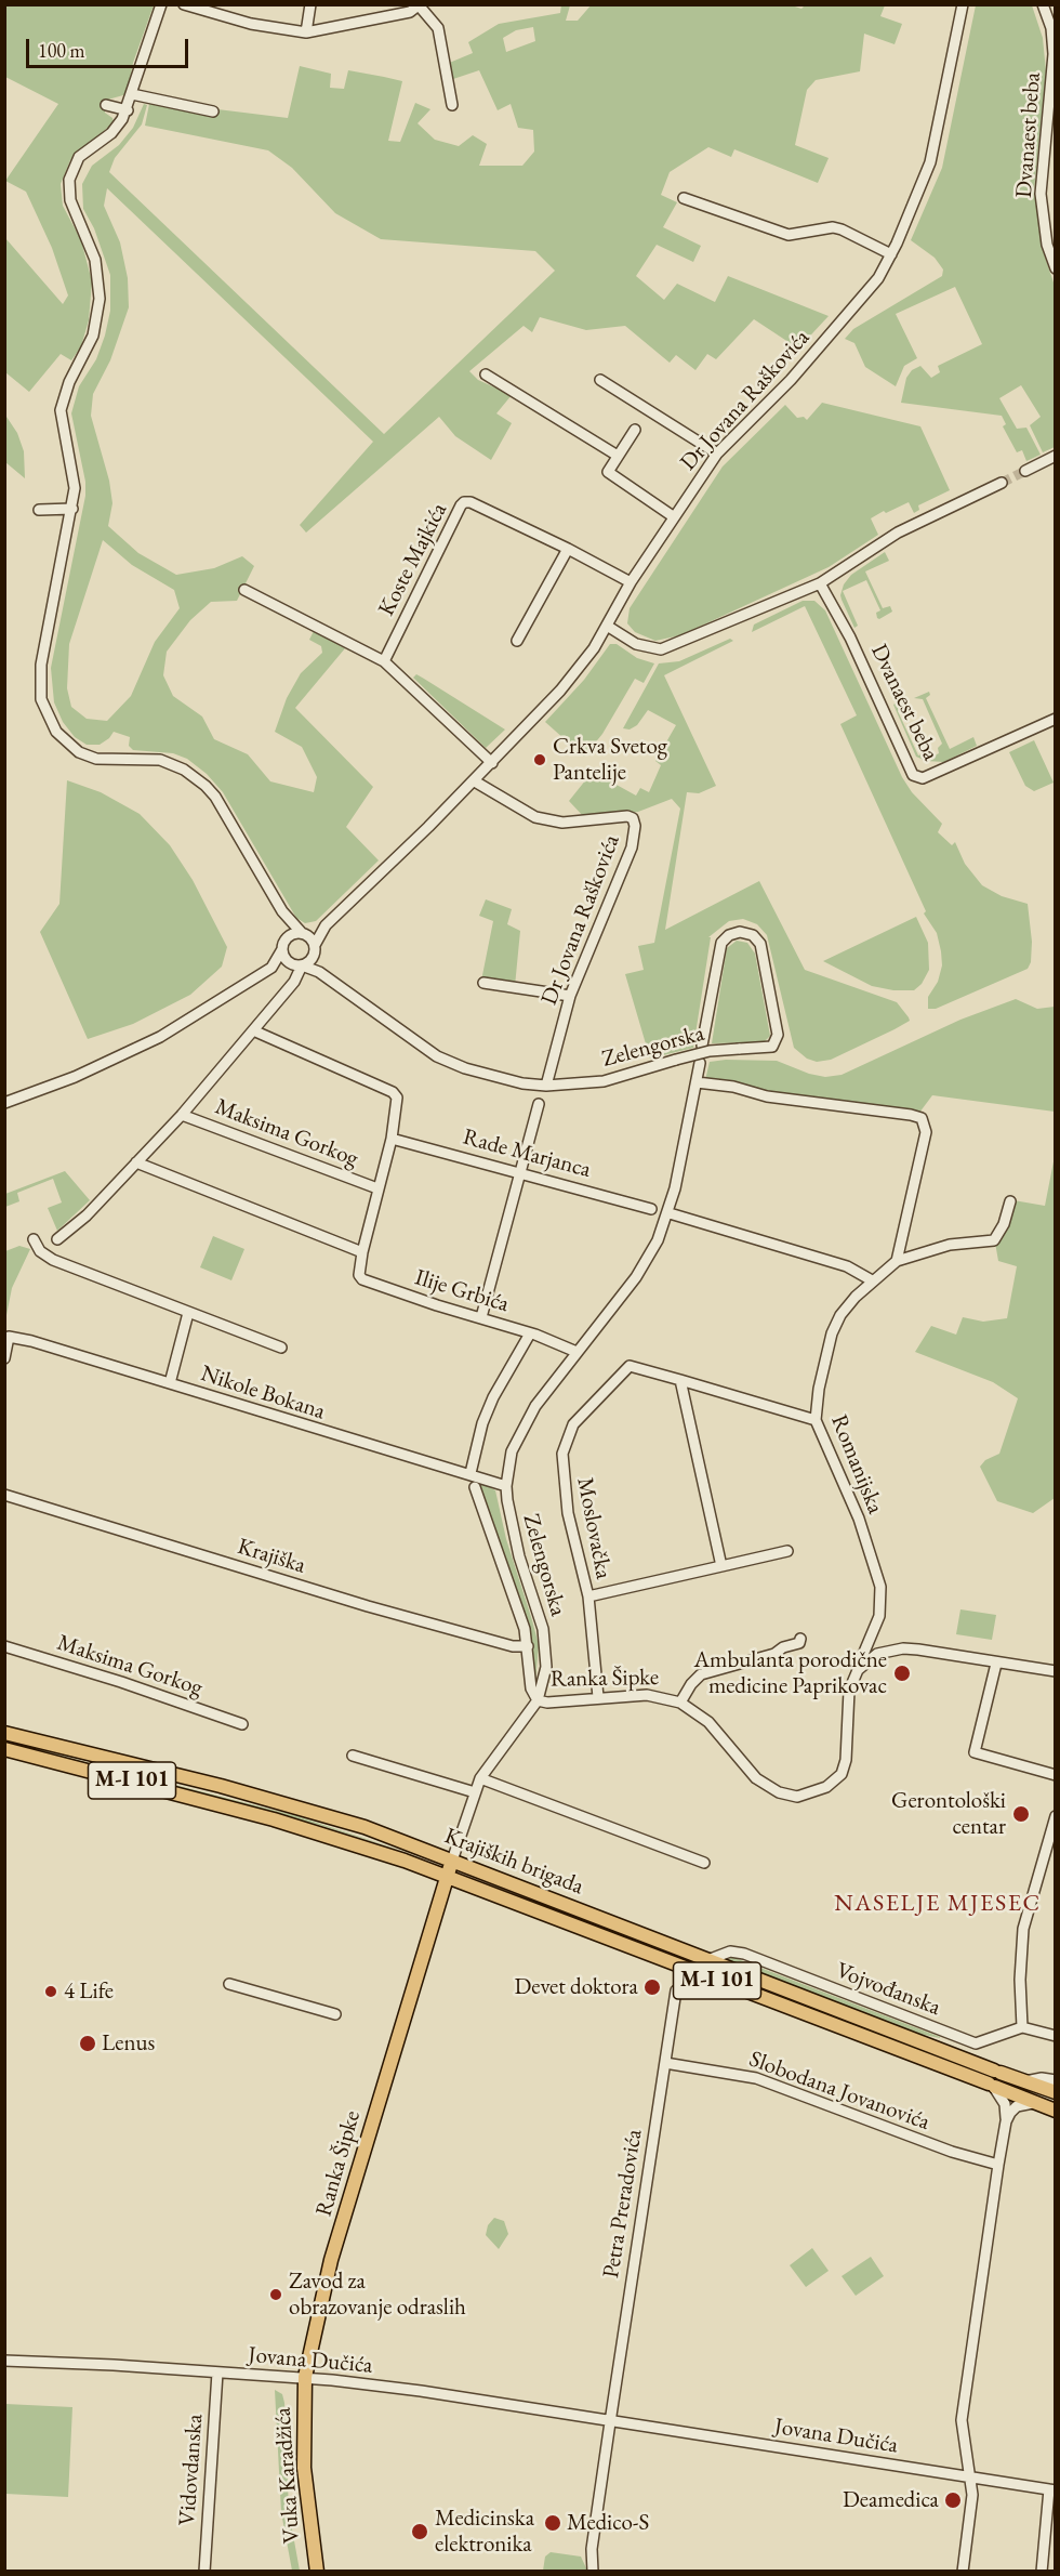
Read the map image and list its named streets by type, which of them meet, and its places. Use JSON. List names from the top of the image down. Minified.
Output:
{"streets":{"main road":["Ranka Šipke","M-I 101","Krajiških brigada","Vuka Karadžića"],"street":["Dvanaest beba","Dr Jovana Raškovića","Koste Majkića","Zelengorska","Maksima Gorkog","Rade Marjanca","Ilije Grbića","Nikole Bokana","Romanijska","Moslovačka","Krajiška","Vojvođanska","Slobodana Jovanovića","Petra Preradovića","Jovana Dučića","Vidovdanska"]},"crossings":[["Dr Jovana Raškovića","Koste Majkića"],["Dr Jovana Raškovića","Zelengorska"],["Dr Jovana Raškovića","Maksima Gorkog"],["Zelengorska","Maksima Gorkog"],["Zelengorska","Ilije Grbića"],["Zelengorska","Nikole Bokana"],["Zelengorska","Ranka Šipke"],["Maksima Gorkog","Ilije Grbića"],["Rade Marjanca","Ilije Grbića"],["Romanijska","Ranka Šipke"],["Moslovačka","Ranka Šipke"],["Ranka Šipke","Krajiških brigada"],["Ranka Šipke","Jovana Dučića"],["Ranka Šipke","Vuka Karadžića"],["Krajiških brigada","Vojvođanska"],["Slobodana Jovanovića","Petra Preradovića"],["Petra Preradovića","Jovana Dučića"],["Jovana Dučića","Vidovdanska"],["Jovana Dučića","Vuka Karadžića"]],"districts":["NASELJE MJESEC"],"places":["Crkva Svetog Pantelije","Ambulanta porodične medicine Paprikovac","Gerontološki centar","Devet doktora","4 Life","Lenus","Zavod za obrazovanje odraslih","Deamedica","Medico-S","Medicinska elektronika"],"scale_bar":"100 m"}
